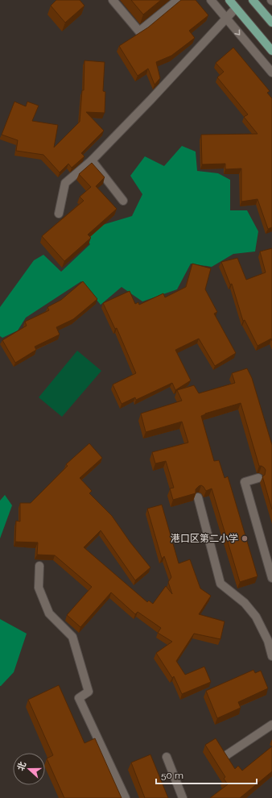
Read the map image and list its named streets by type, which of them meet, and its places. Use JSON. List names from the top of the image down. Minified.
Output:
{"places":["港口区第二小学"],"scale_bar":"50 m","north":"left"}
